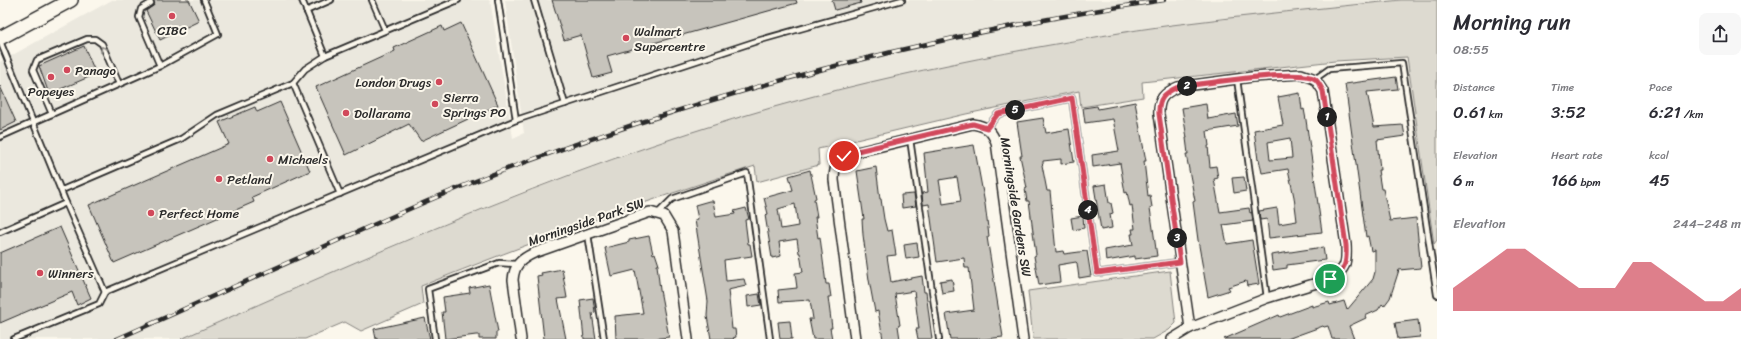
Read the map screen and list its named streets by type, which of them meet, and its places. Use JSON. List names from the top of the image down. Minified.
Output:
{"streets":{"street":["Morningside Gardens SW","Morningside Park SW"]},"places":["CIBC","Walmart Supercentre","Panago","Popeyes","London Drugs","Sierra Springs PO","Dollarama","Michaels","Petland","Perfect Home","Winners"],"page":{"heading":["Morning run","08:55"],"stats":[["Distance","0.61 km"],["Time","3:52"],["Pace","6:21 /km"],["Elevation","6 m"],["Heart rate","166 bpm"],["kcal","45"]],"pins":["2","5","1","4","3"],"chart":["Elevation","244–248 m"]}}
